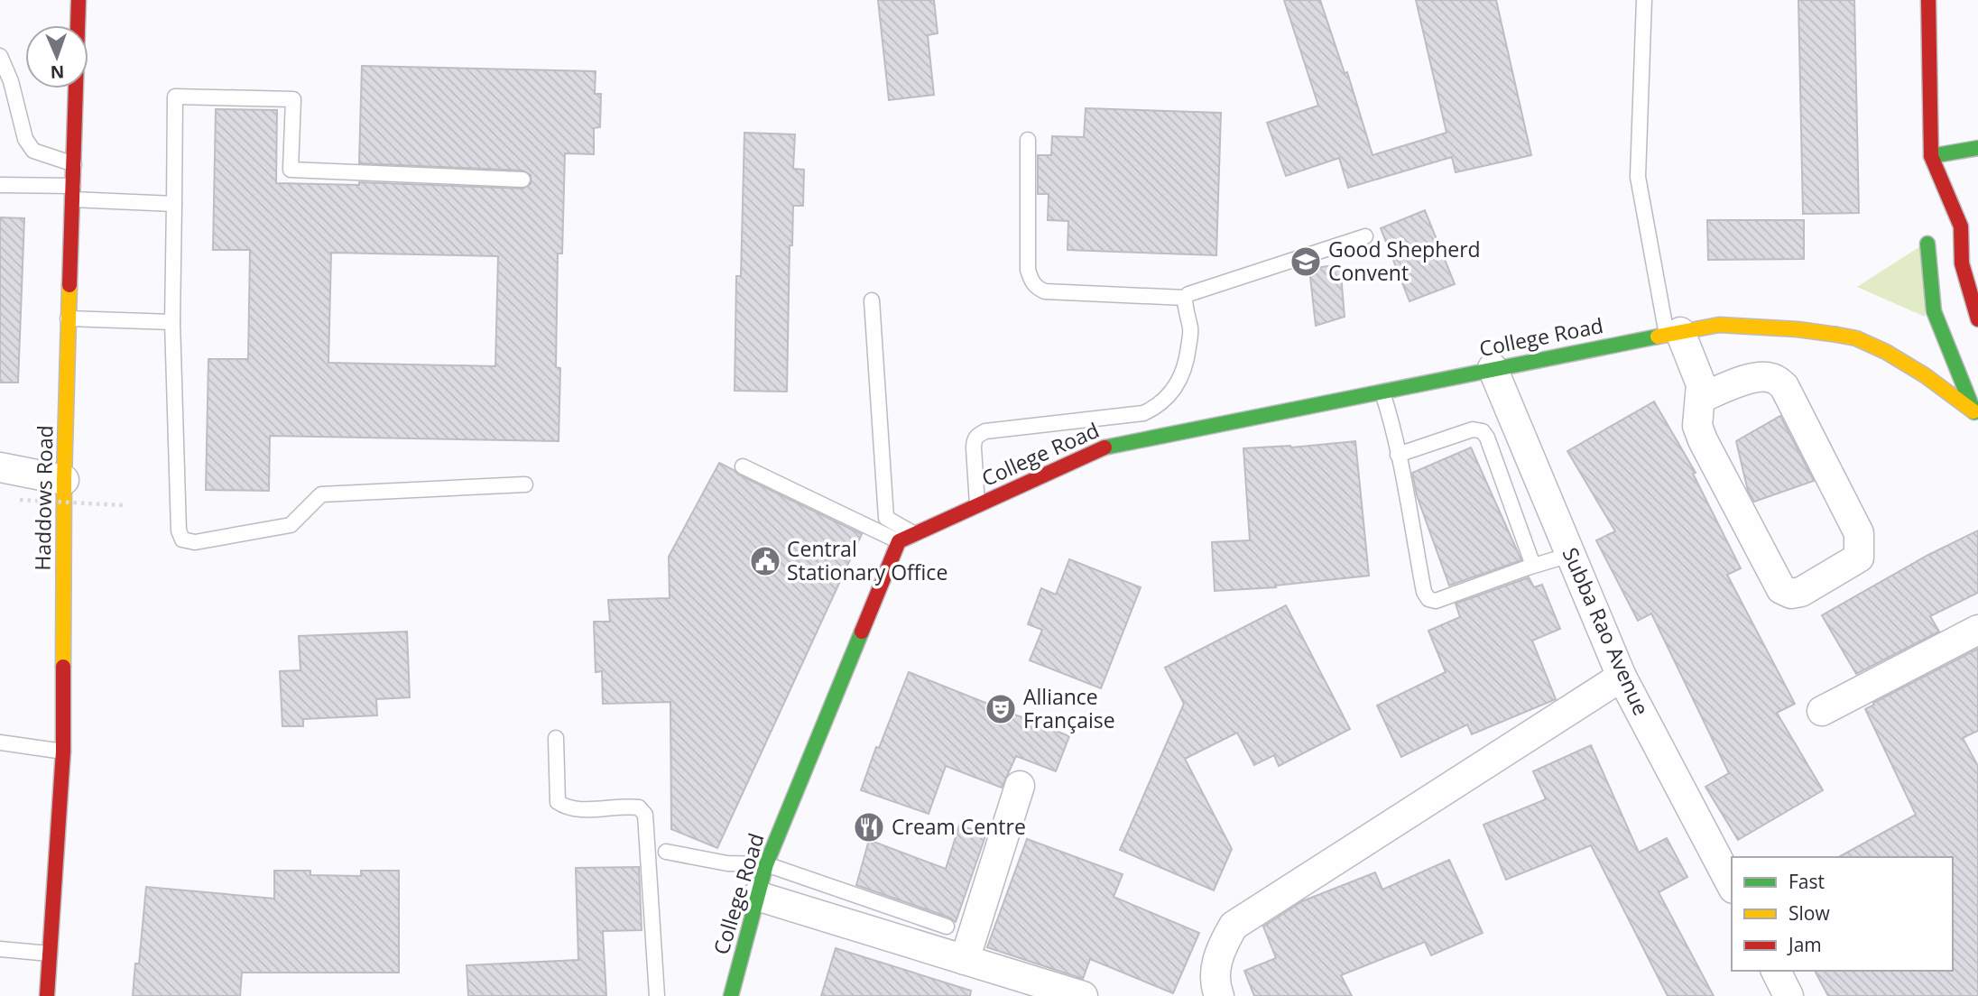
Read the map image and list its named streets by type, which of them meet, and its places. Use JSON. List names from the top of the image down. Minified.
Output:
{"streets":{"main road":["College Road","Haddows Road"],"street":["Subba Rao Avenue"]},"crossings":[["College Road","Subba Rao Avenue"]],"places":{"school or university":["Good Shepherd Convent"],"public building":["Central Stationary Office"],"theatre":["Alliance Française"],"restaurant":["Cream Centre"]},"legend":["Fast","Slow","Jam"],"north":"bottom"}
